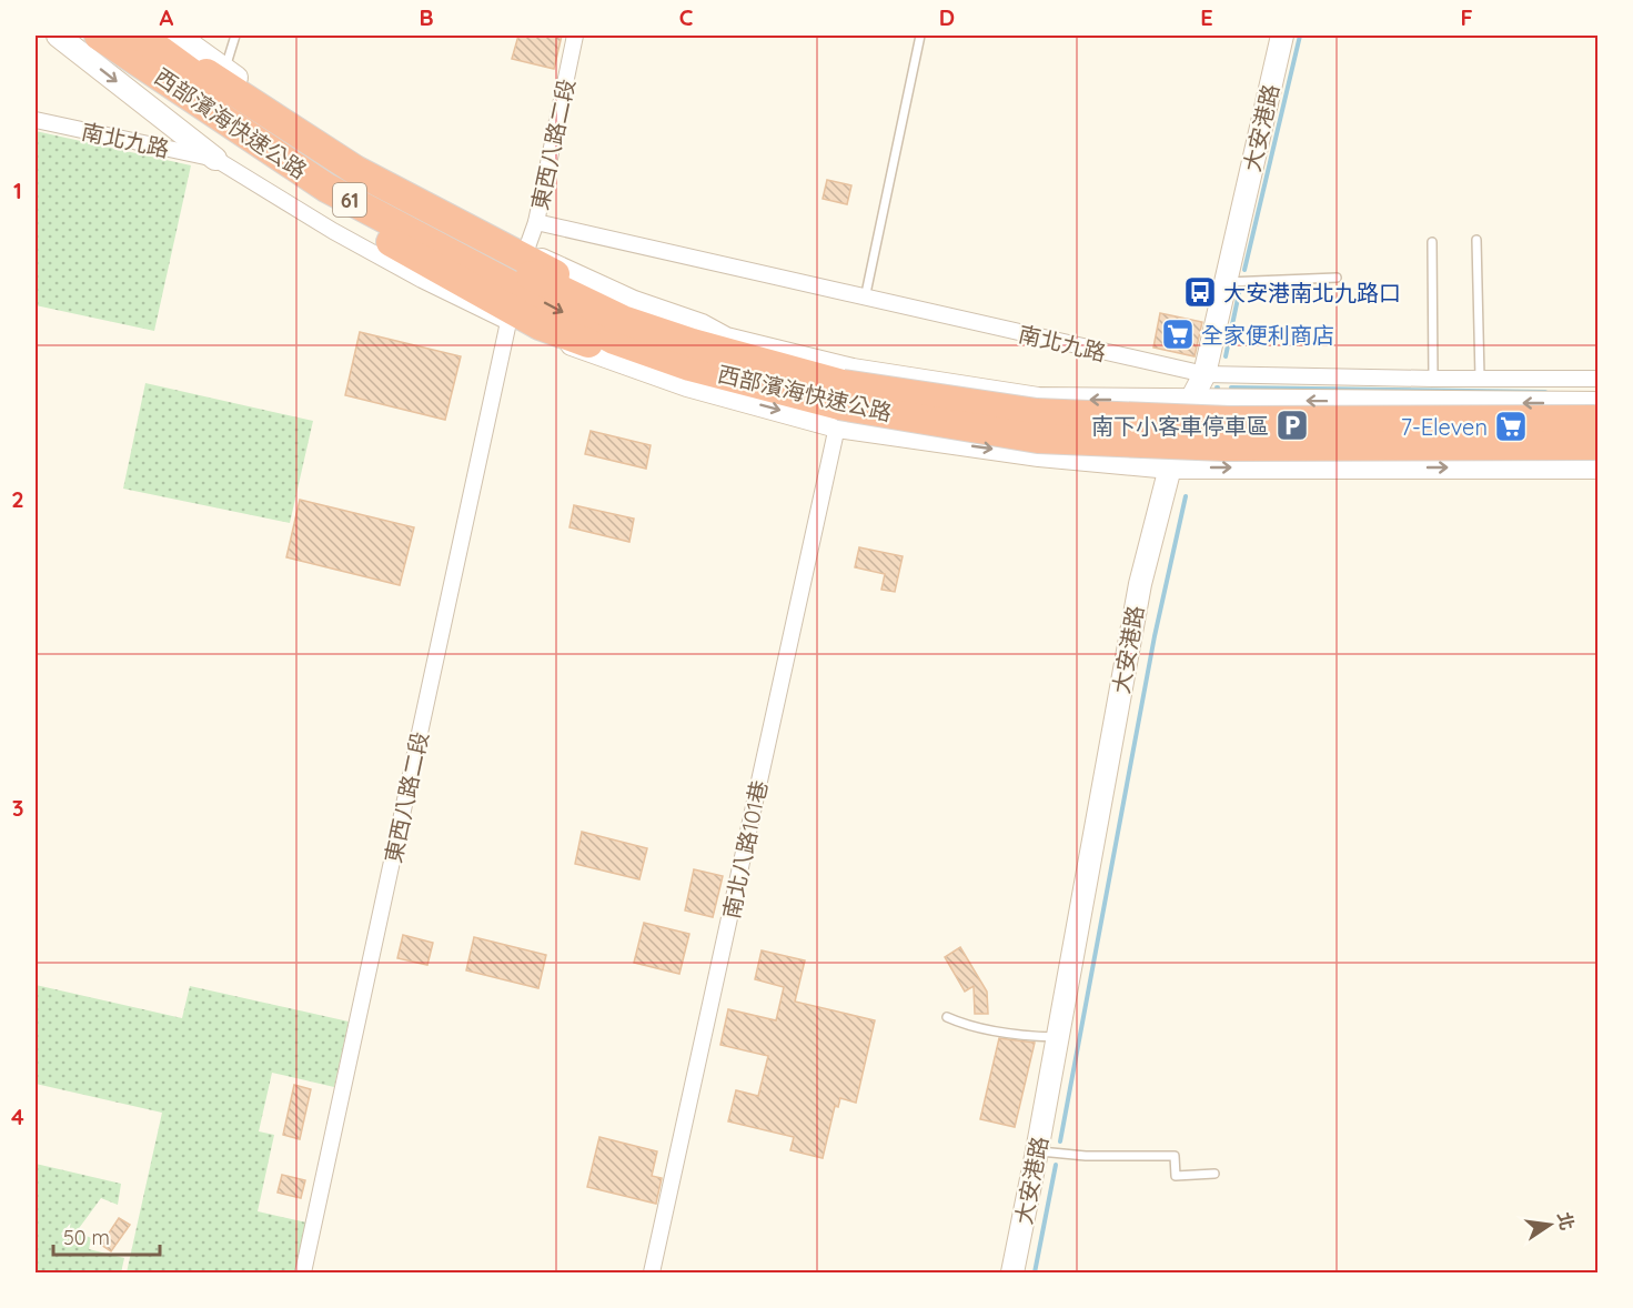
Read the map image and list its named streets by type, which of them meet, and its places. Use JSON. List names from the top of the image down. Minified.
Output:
{"streets":{"highway":["西部濱海快速公路","61"],"street":["大安港路","南北九路","東西八路二段","南北八路101巷"]},"crossings":[["西部濱海快速公路","南北八路101巷"],["大安港路","南北九路"],["南北九路","東西八路二段"]],"places":{"bus stop":["大安港南北九路口"],"supermarket":["全家便利商店","7-Eleven"],"parking":["南下小客車停車區"]},"scale_bar":"50 m","north":"right","grid":{"columns":["A","B","C","D","E","F"],"rows":["1","2","3","4"]}}
